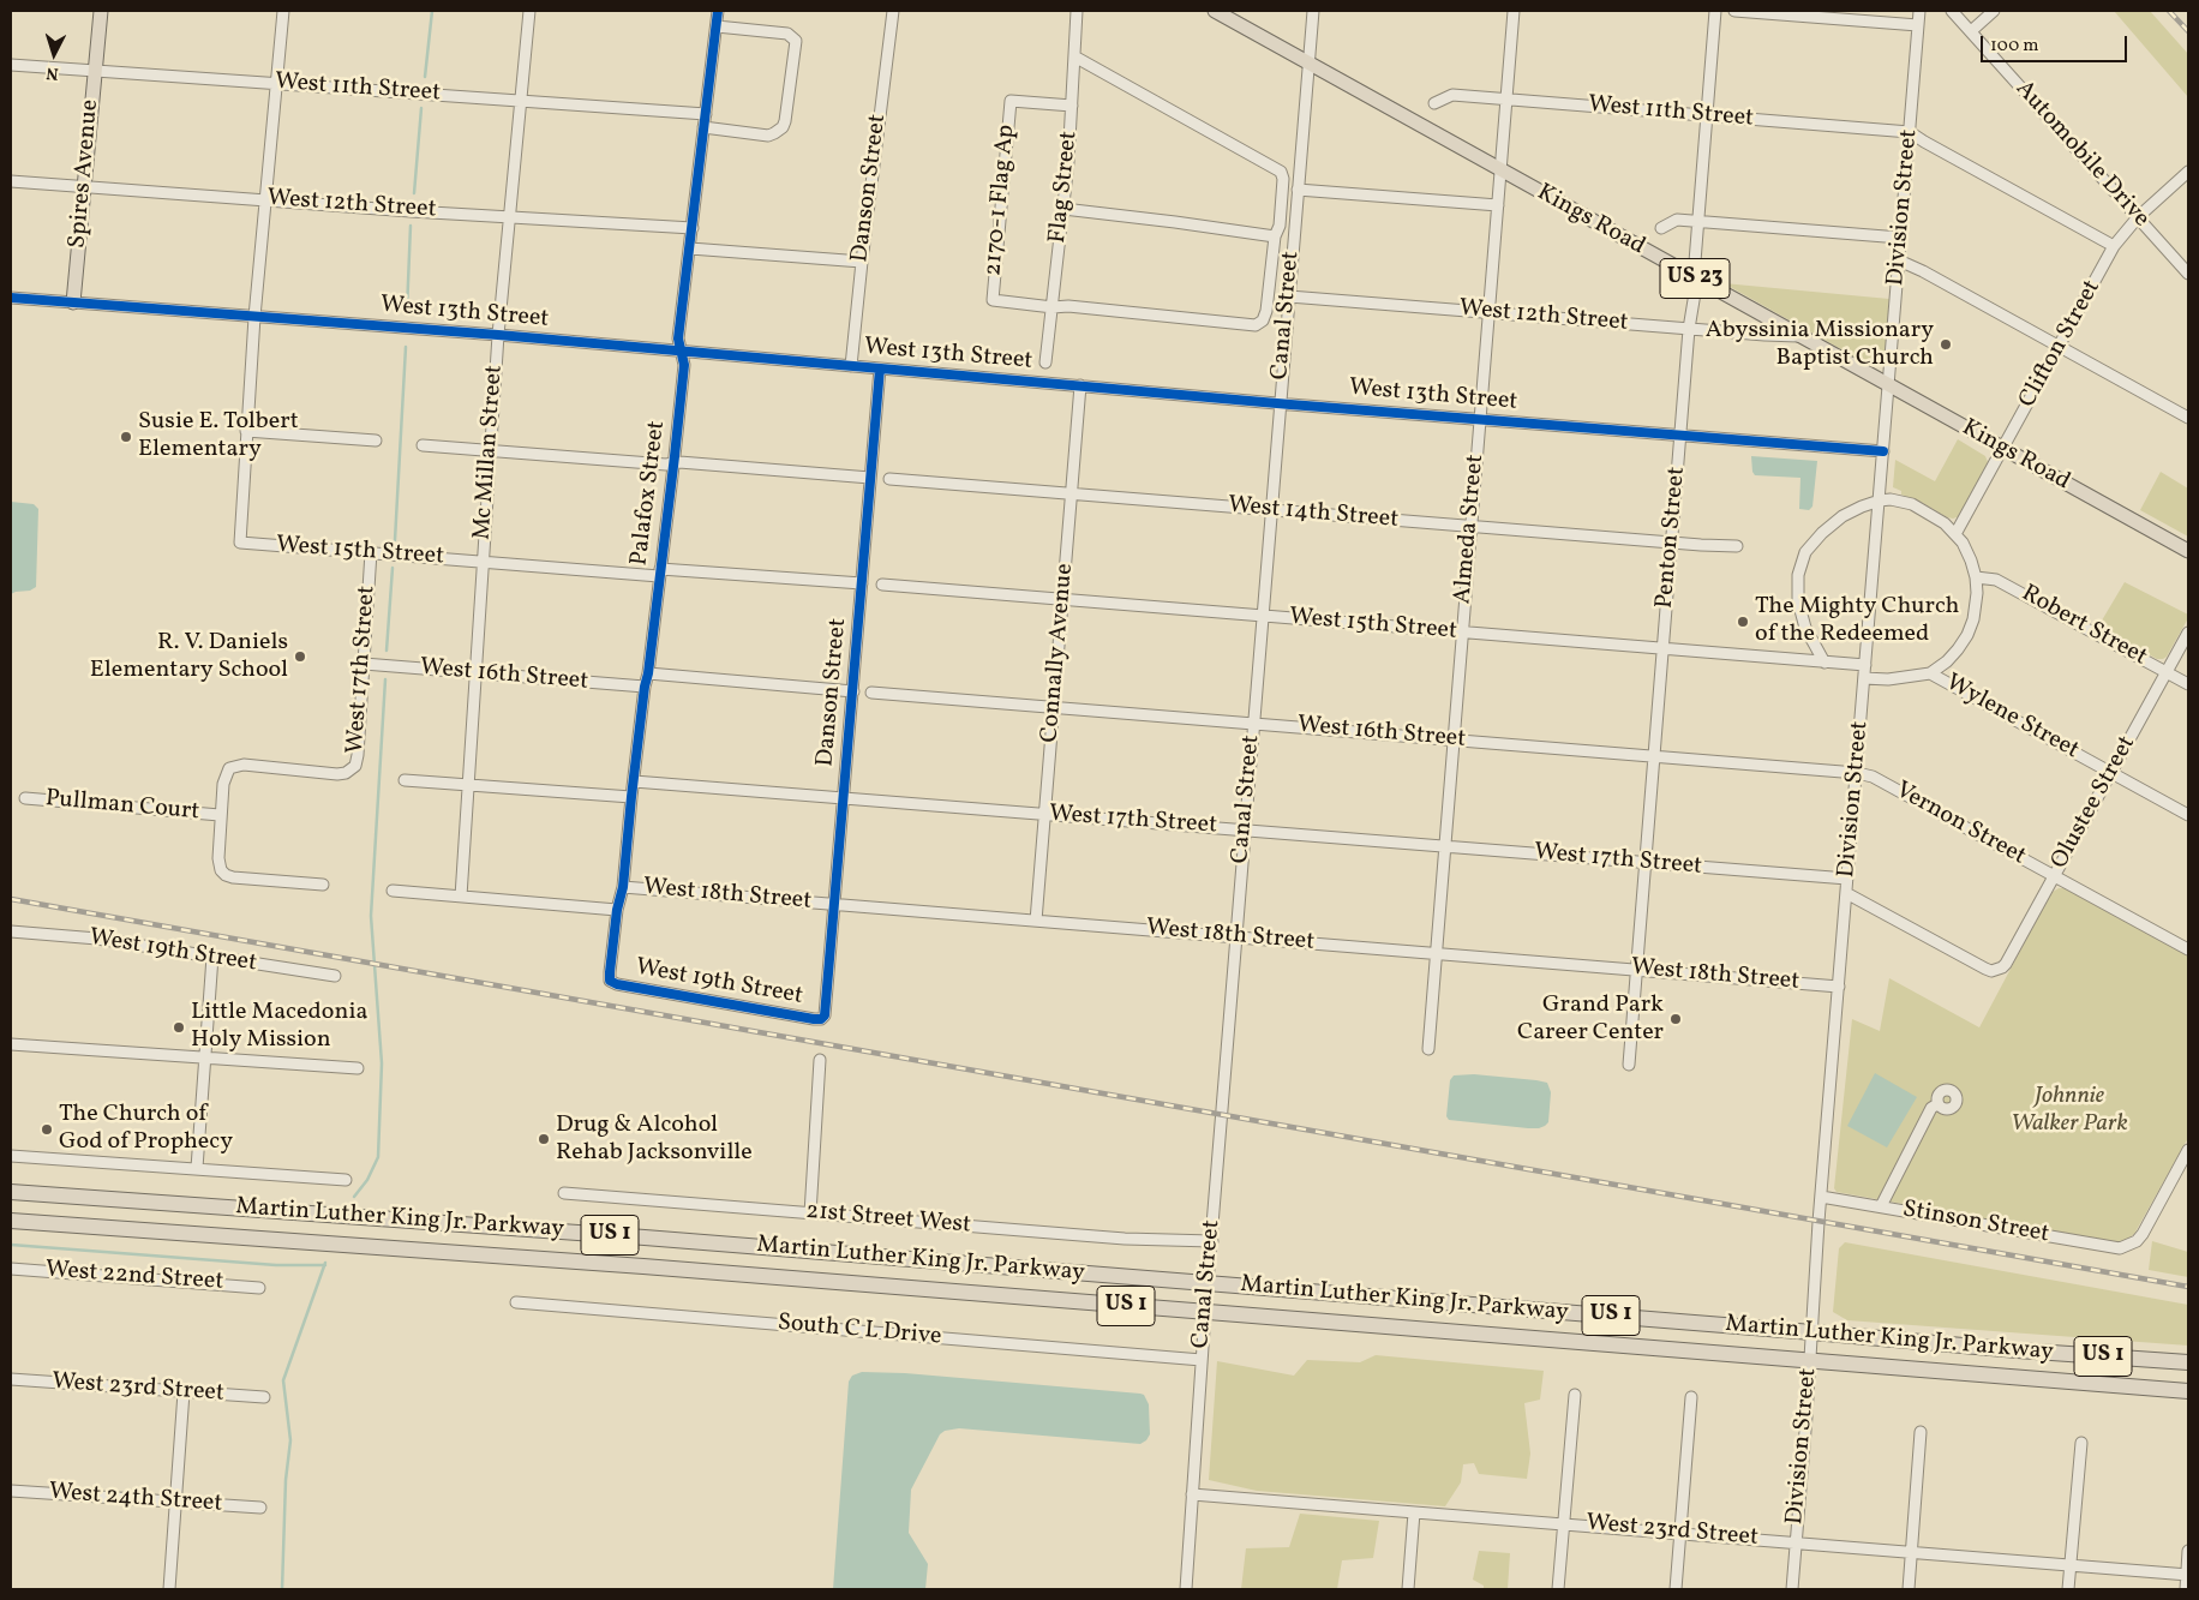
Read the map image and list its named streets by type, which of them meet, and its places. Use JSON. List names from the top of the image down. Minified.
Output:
{"streets":{"highway":["Martin Luther King Jr. Parkway","US 1"],"main road":["Spires Avenue","Kings Road","US 23"],"street":["West 11th Street","Automobile Drive","Flag Street","Danson Street","2170-1 Flag Ap","West 12th Street","Division Street","West 13th Street","Canal Street","Clifton Street","Mc Millan Street","Palafox Street","West 14th Street","Almeda Street","Penton Street","West 15th Street","Robert Street","Connally Avenue","West 17th Street","West 16th Street","Wylene Street","Olustee Street","Pullman Court","Vernon Street","West 18th Street","West 19th Street","21st Street West","Stinson Street","West 22nd Street","South C L Drive","West 23rd Street","West 24th Street"]},"crossings":[["West 11th Street","Spires Avenue"],["West 11th Street","Division Street"],["West 11th Street","Mc Millan Street"],["West 11th Street","Palafox Street"],["West 11th Street","Almeda Street"],["West 11th Street","Penton Street"],["Automobile Drive","Clifton Street"],["Spires Avenue","West 12th Street"],["Spires Avenue","West 13th Street"],["Flag Street","2170-1 Flag Ap"],["Danson Street","West 13th Street"],["Danson Street","West 15th Street"],["Danson Street","West 17th Street"],["Danson Street","West 18th Street"],["Danson Street","West 19th Street"],["West 12th Street","Kings Road"],["West 12th Street","Canal Street"],["West 12th Street","Mc Millan Street"],["West 12th Street","Palafox Street"],["West 12th Street","Almeda Street"],["West 12th Street","Penton Street"],["Division Street","Kings Road"],["Division Street","West 13th Street"],["Division Street","West 15th Street"],["Division Street","West 17th Street"],["Division Street","West 16th Street"],["Division Street","Olustee Street"],["Division Street","Vernon Street"],["Division Street","West 18th Street"],["Division Street","Martin Luther King Jr. Parkway"],["Division Street","Stinson Street"],["Division Street","West 23rd Street"],["Kings Road","Canal Street"],["Kings Road","Clifton Street"],["Kings Road","Almeda Street"],["Kings Road","Penton Street"],["West 13th Street","Canal Street"],["West 13th Street","Mc Millan Street"],["West 13th Street","Palafox Street"],["West 13th Street","Almeda Street"],["West 13th Street","Penton Street"],["West 13th Street","Connally Avenue"],["Canal Street","West 14th Street"],["Canal Street","West 15th Street"],["Canal Street","West 17th Street"],["Canal Street","West 16th Street"],["Canal Street","West 18th Street"],["Canal Street","Martin Luther King Jr. Parkway"],["Canal Street","21st Street West"],["Canal Street","South C L Drive"],["Canal Street","West 23rd Street"],["Mc Millan Street","West 15th Street"],["Mc Millan Street","West 16th Street"],["Mc Millan Street","West 18th Street"],["Palafox Street","West 15th Street"],["Palafox Street","West 17th Street"],["Palafox Street","West 16th Street"],["Palafox Street","West 18th Street"],["Palafox Street","West 19th Street"],["West 14th Street","Almeda Street"],["West 14th Street","Penton Street"],["West 14th Street","Connally Avenue"],["Almeda Street","West 15th Street"],["Almeda Street","West 17th Street"],["Almeda Street","West 16th Street"],["Almeda Street","West 18th Street"],["Penton Street","West 15th Street"],["Penton Street","West 17th Street"],["Penton Street","West 16th Street"],["Penton Street","West 18th Street"],["West 15th Street","Connally Avenue"],["West 15th Street","West 17th Street"],["Robert Street","Olustee Street"],["Connally Avenue","West 17th Street"],["Connally Avenue","West 16th Street"],["Connally Avenue","West 18th Street"],["West 17th Street","West 16th Street"],["West 17th Street","Pullman Court"],["West 16th Street","Vernon Street"],["Wylene Street","Olustee Street"],["Olustee Street","Vernon Street"]],"parks":["Johnnie Walker Park"],"places":["Abyssinia Missionary Baptist Church","Susie E. Tolbert Elementary","The Mighty Church of the Redeemed","R. V. Daniels Elementary School","Grand Park Career Center","Little Macedonia Holy Mission","The Church of God of Prophecy","Drug & Alcohol Rehab Jacksonville"],"scale_bar":"100 m","north":"bottom"}
